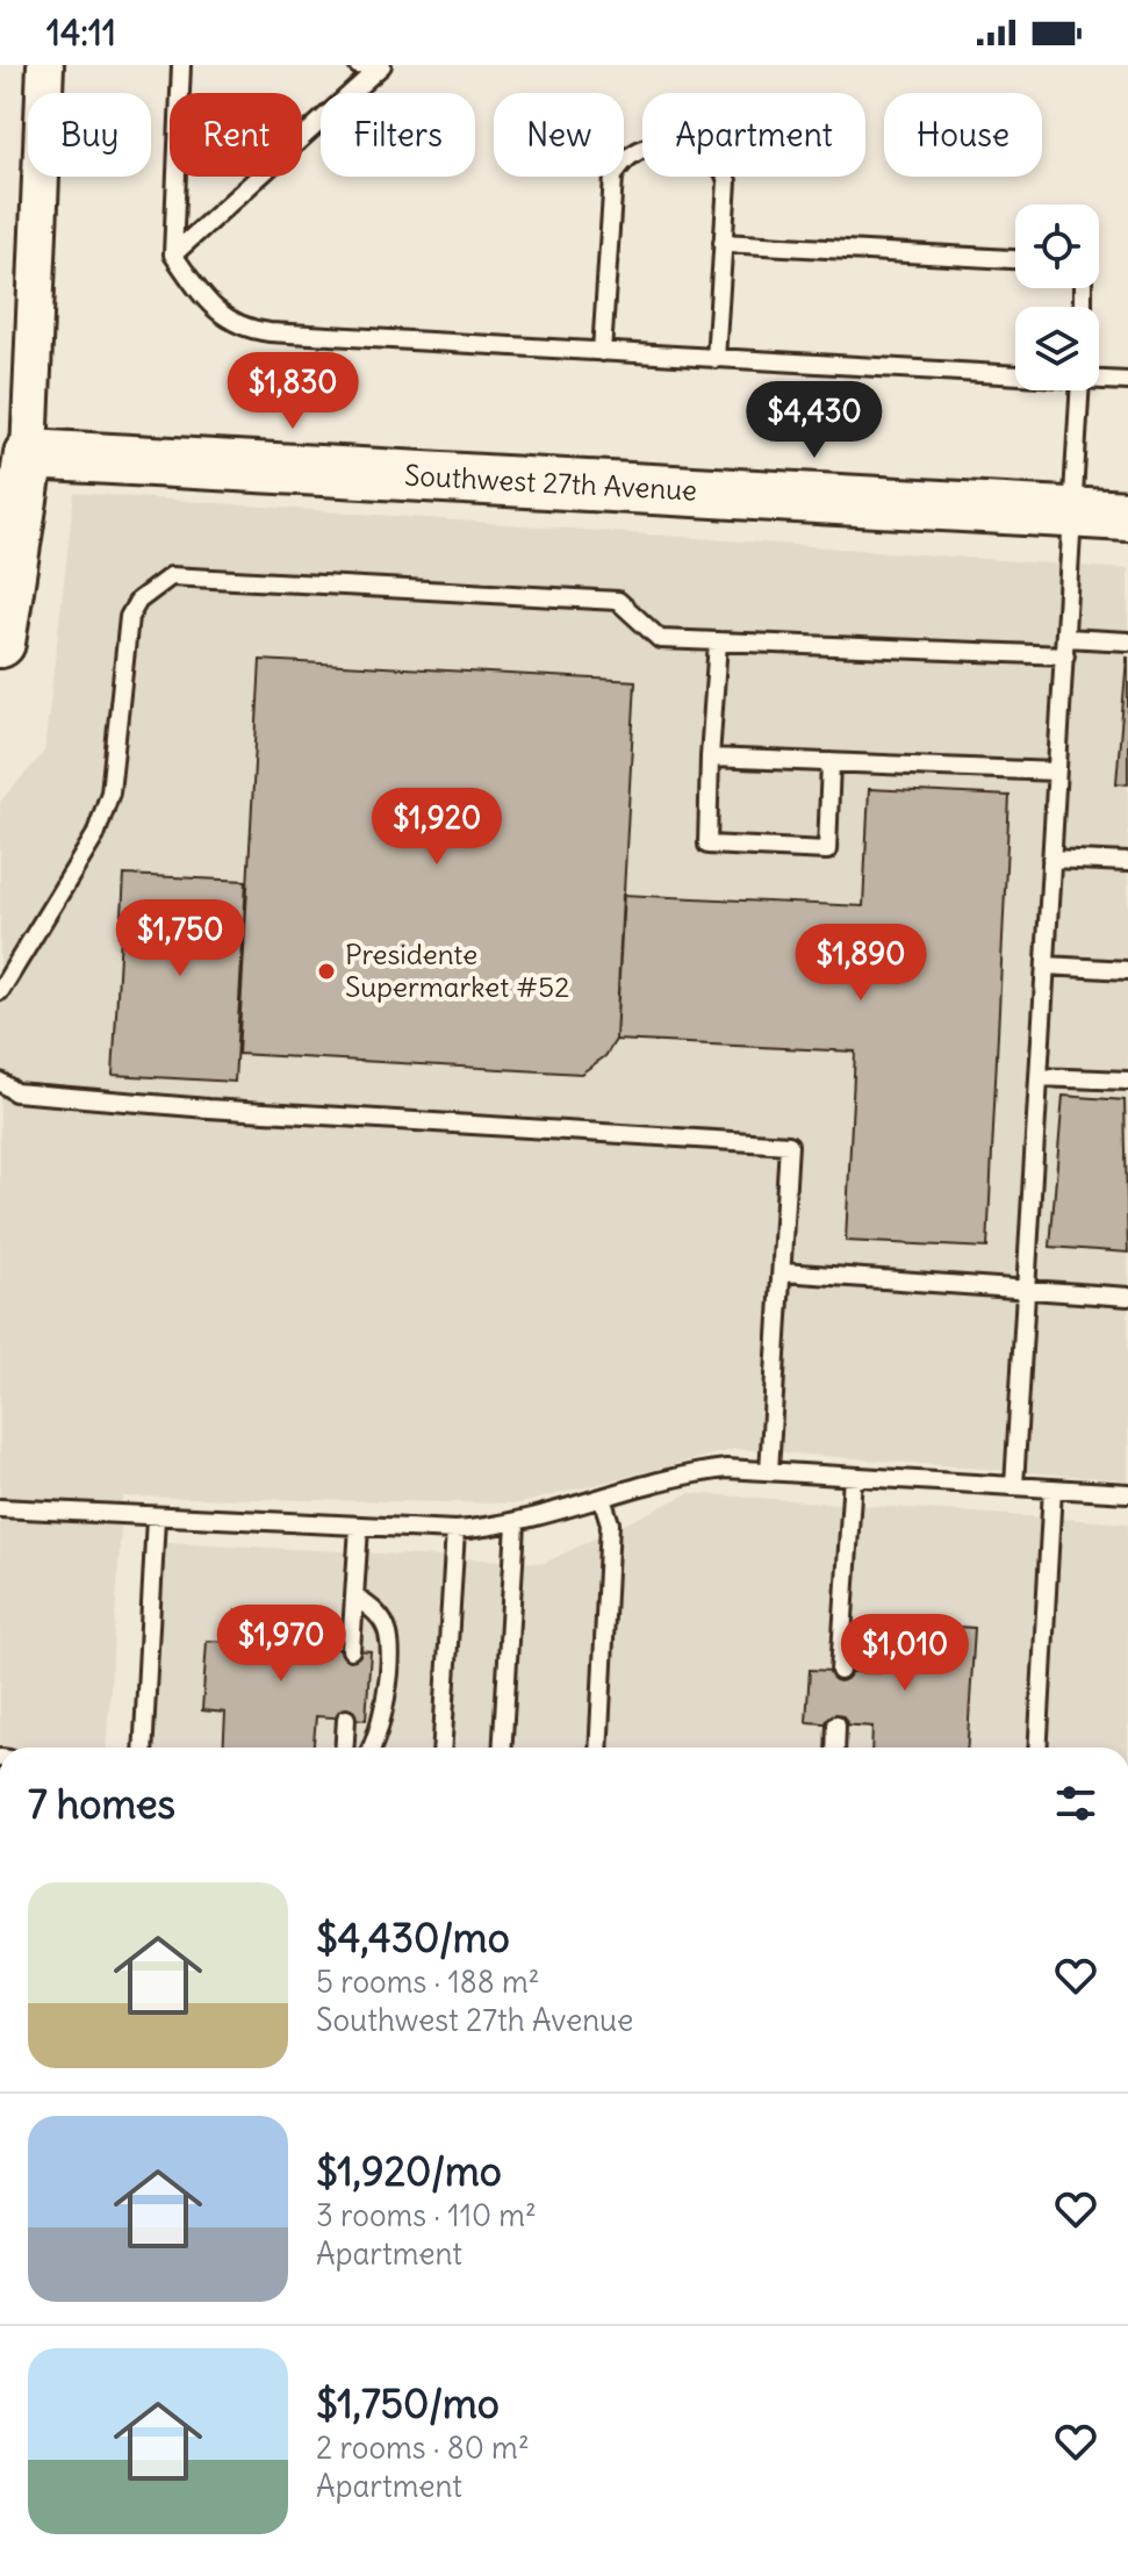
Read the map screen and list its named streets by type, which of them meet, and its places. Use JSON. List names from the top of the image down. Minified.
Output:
{"streets":{"street":["Southwest 27th Avenue"]},"places":["Presidente Supermarket #52"],"page":{"status":"14:11","chip":["Buy","Rent","Filters","New","Apartment","House"],"price":["$1,830","$4,430","$1,920","$1,750","$1,890","$1,970","$1,010"],"heading":"7 homes","list":[{"name":"$4,430/mo","note":"5 rooms · 188 m² · Southwest 27th Avenue"},{"name":"$1,920/mo","note":"3 rooms · 110 m² · Apartment"},{"name":"$1,750/mo","note":"2 rooms · 80 m² · Apartment"}]}}
